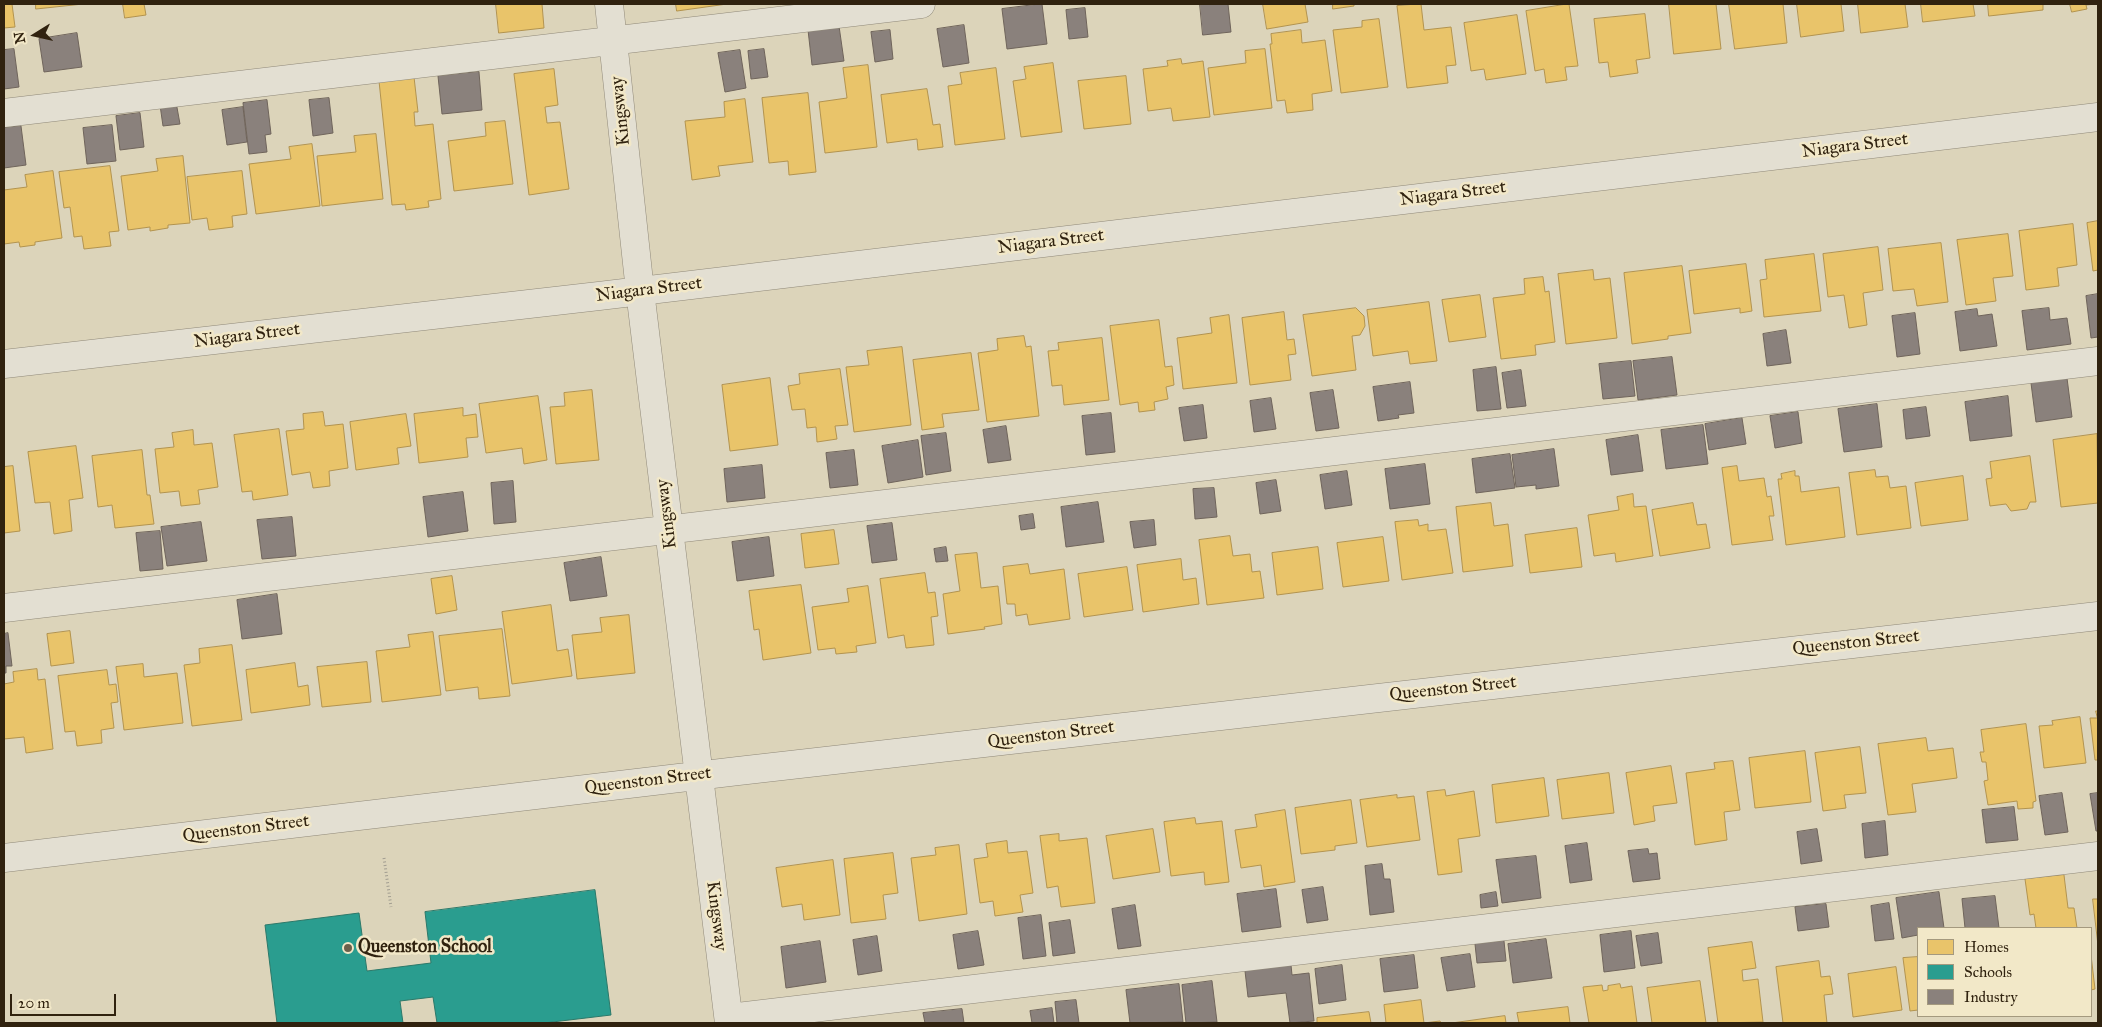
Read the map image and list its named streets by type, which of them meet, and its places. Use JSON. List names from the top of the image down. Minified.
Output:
{"streets":{"street":["Kingsway","Niagara Street","Queenston Street"]},"crossings":[["Kingsway","Niagara Street"],["Kingsway","Queenston Street"]],"places":["Queenston School"],"legend":["Homes","Schools","Industry"],"scale_bar":"20 m","north":"left"}
